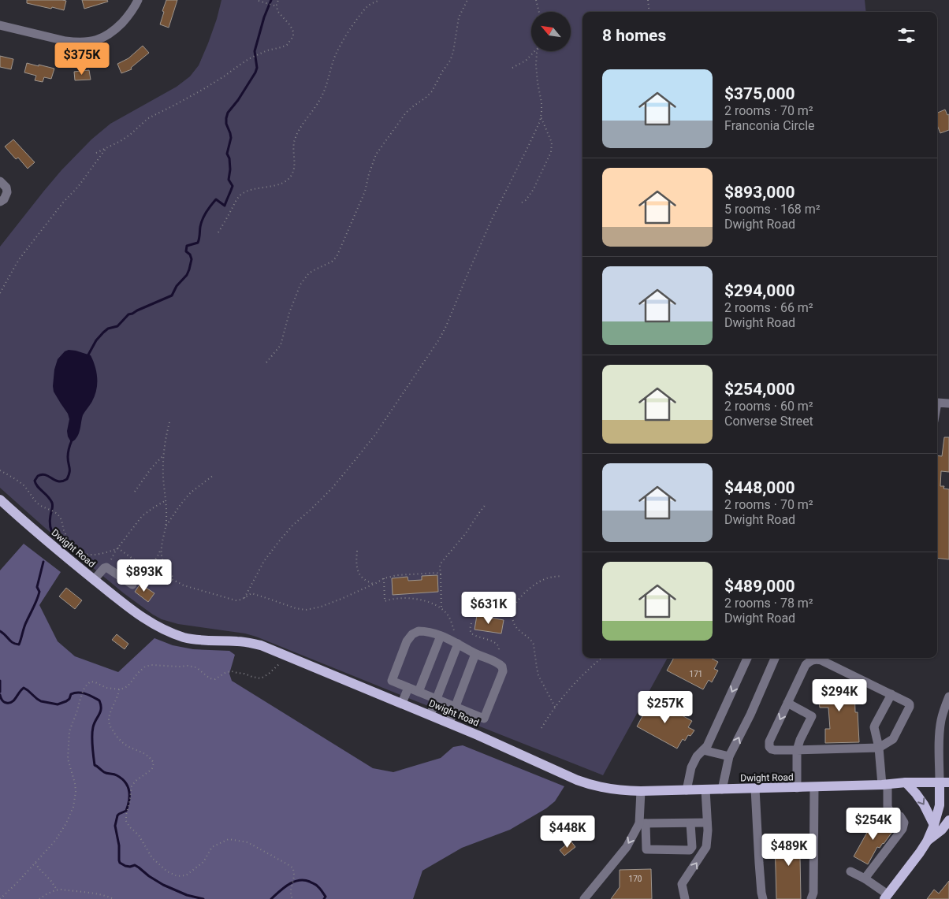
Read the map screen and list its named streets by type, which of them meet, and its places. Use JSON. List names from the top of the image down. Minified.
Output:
{"streets":{"main road":["Dwight Road"]},"house_numbers":["171","170"],"north":"top left","page":{"heading":"8 homes","price":["$375K","$893K","$631K","$294K","$257K","$254K","$448K","$489K"],"list":[{"name":"$375,000","note":"2 rooms · 70 m² · Franconia Circle"},{"name":"$893,000","note":"5 rooms · 168 m² · Dwight Road"},{"name":"$294,000","note":"2 rooms · 66 m² · Dwight Road"},{"name":"$254,000","note":"2 rooms · 60 m² · Converse Street"},{"name":"$448,000","note":"2 rooms · 70 m² · Dwight Road"},{"name":"$489,000","note":"2 rooms · 78 m² · Dwight Road"}]}}
